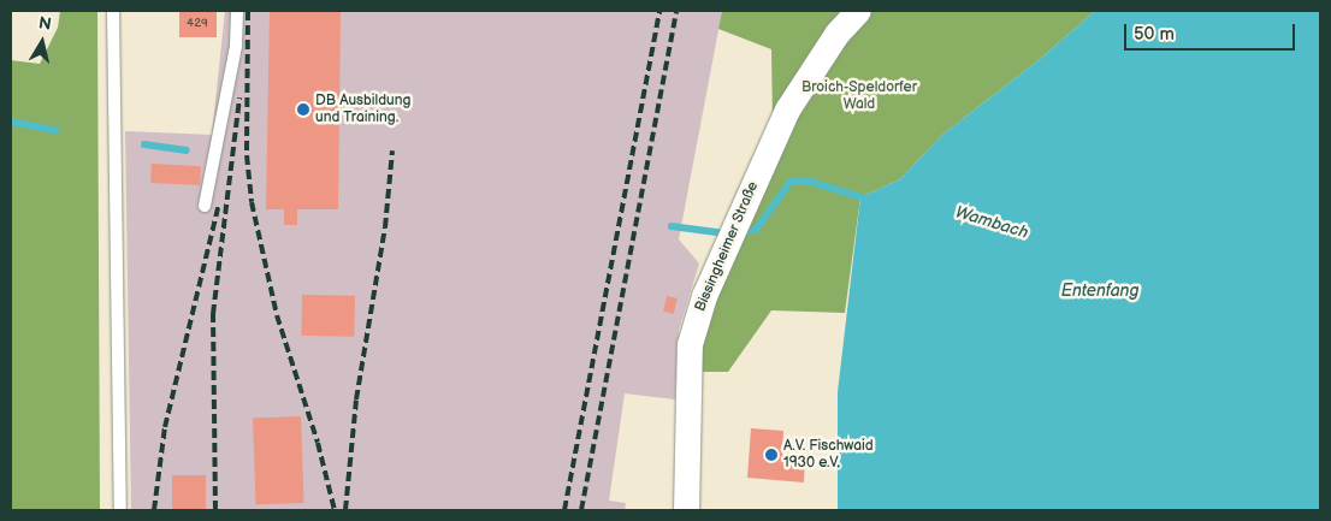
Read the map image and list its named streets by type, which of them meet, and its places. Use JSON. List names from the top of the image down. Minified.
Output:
{"streets":{"street":["Bissingheimer Straße"]},"water":["Wambach","Entenfang"],"parks":["Broich-Speldorfer Wald"],"places":["DB Ausbildung und Training.","A.V. Fischwaid 1930 e.V."],"house_numbers":["429"],"scale_bar":"50 m","north":"top"}
